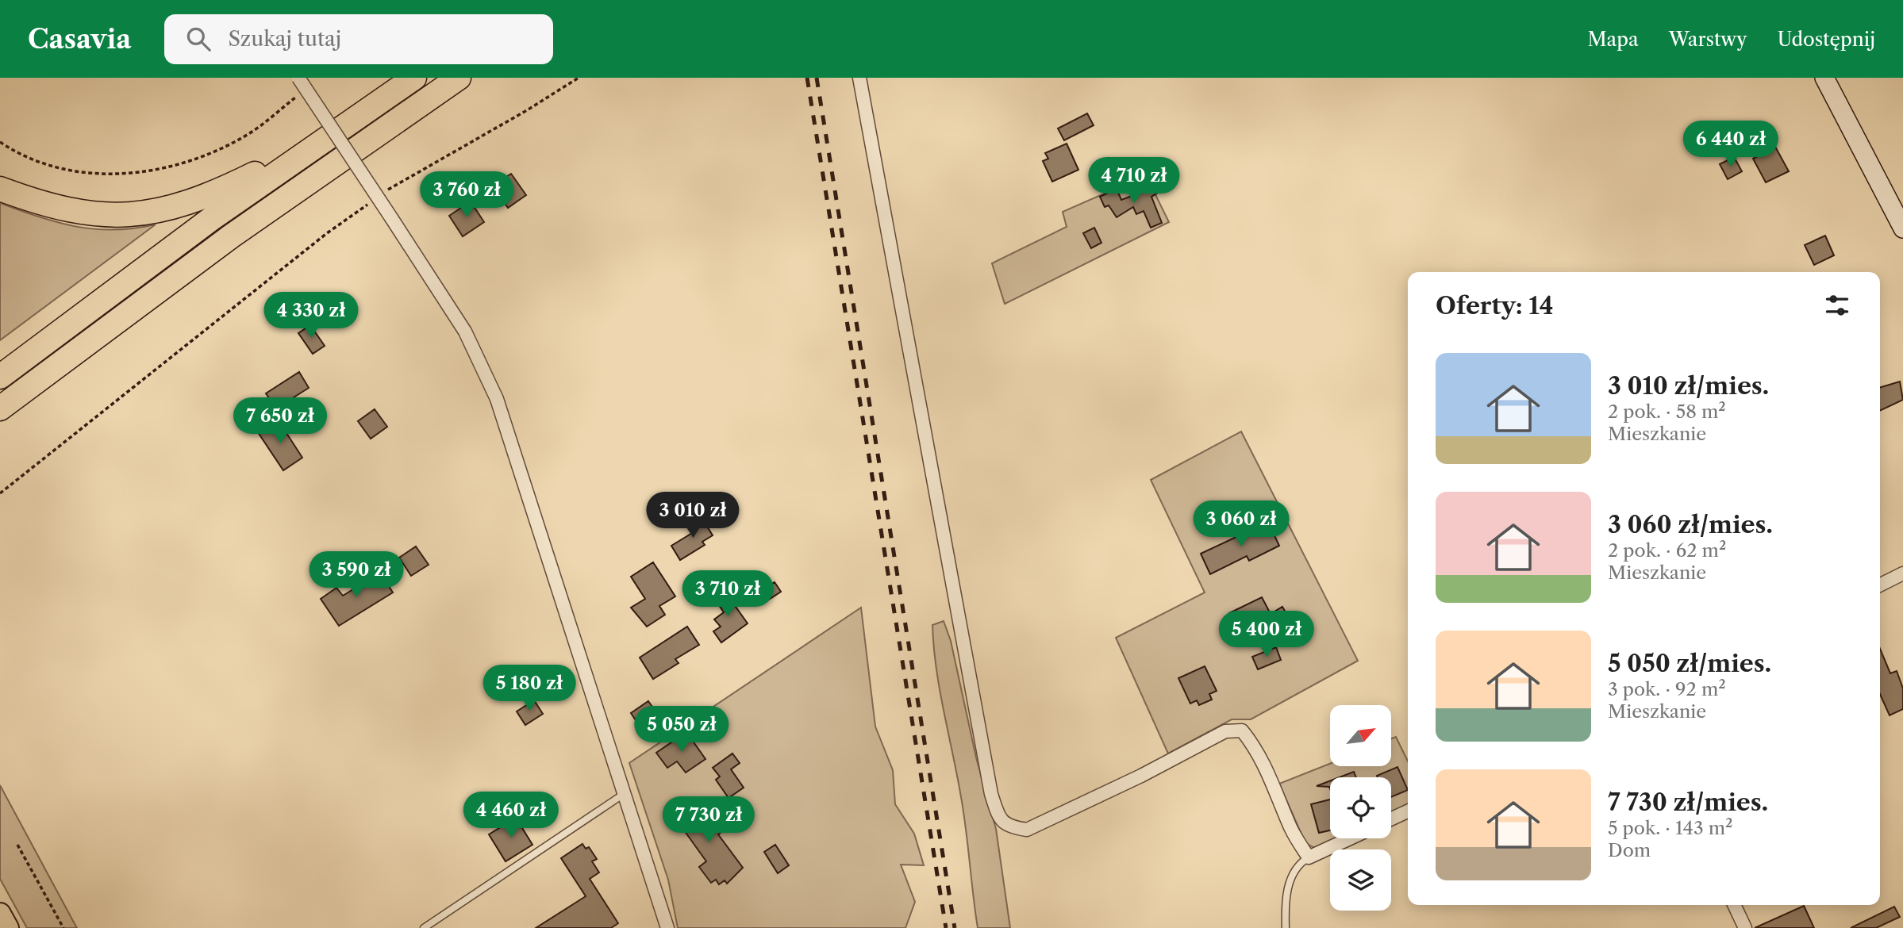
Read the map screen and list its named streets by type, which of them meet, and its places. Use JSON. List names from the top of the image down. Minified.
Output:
{"north":"top right","page":{"header":"Casavia","search":"Szukaj tutaj","nav":["Mapa","Warstwy","Udostępnij"],"price":["6 440 zł","4 710 zł","3 760 zł","4 330 zł","7 650 zł","3 010 zł","3 060 zł","3 590 zł","3 710 zł","5 400 zł","5 180 zł","5 050 zł","4 460 zł","7 730 zł"],"heading":"Oferty: 14","list":[{"name":"3 010 zł/mies.","note":"2 pok. · 58 m² · Mieszkanie"},{"name":"3 060 zł/mies.","note":"2 pok. · 62 m² · Mieszkanie"},{"name":"5 050 zł/mies.","note":"3 pok. · 92 m² · Mieszkanie"},{"name":"7 730 zł/mies.","note":"5 pok. · 143 m² · Dom"}]}}
